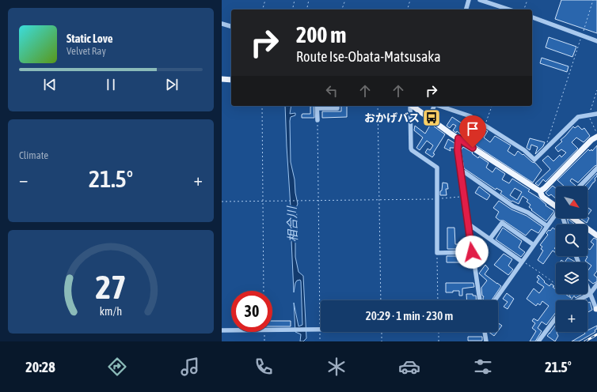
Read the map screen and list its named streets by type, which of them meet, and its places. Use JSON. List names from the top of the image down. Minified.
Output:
{"water":["相合川"],"places":{"bus stop":["おかげバス"]},"north":"bottom right","page":{"turn":["200 m","Route Ise-Obata-Matsusaka"],"song":["Static Love","Velvet Ray"],"tile":"Climate","heat":["−","21.5°","+"],"map_buttons":"+","limit":"30","trip":"20:29 · 1 min · 230 m","tabs":["20:28","21.5°"],"gauge":["27","km/h"]}}
